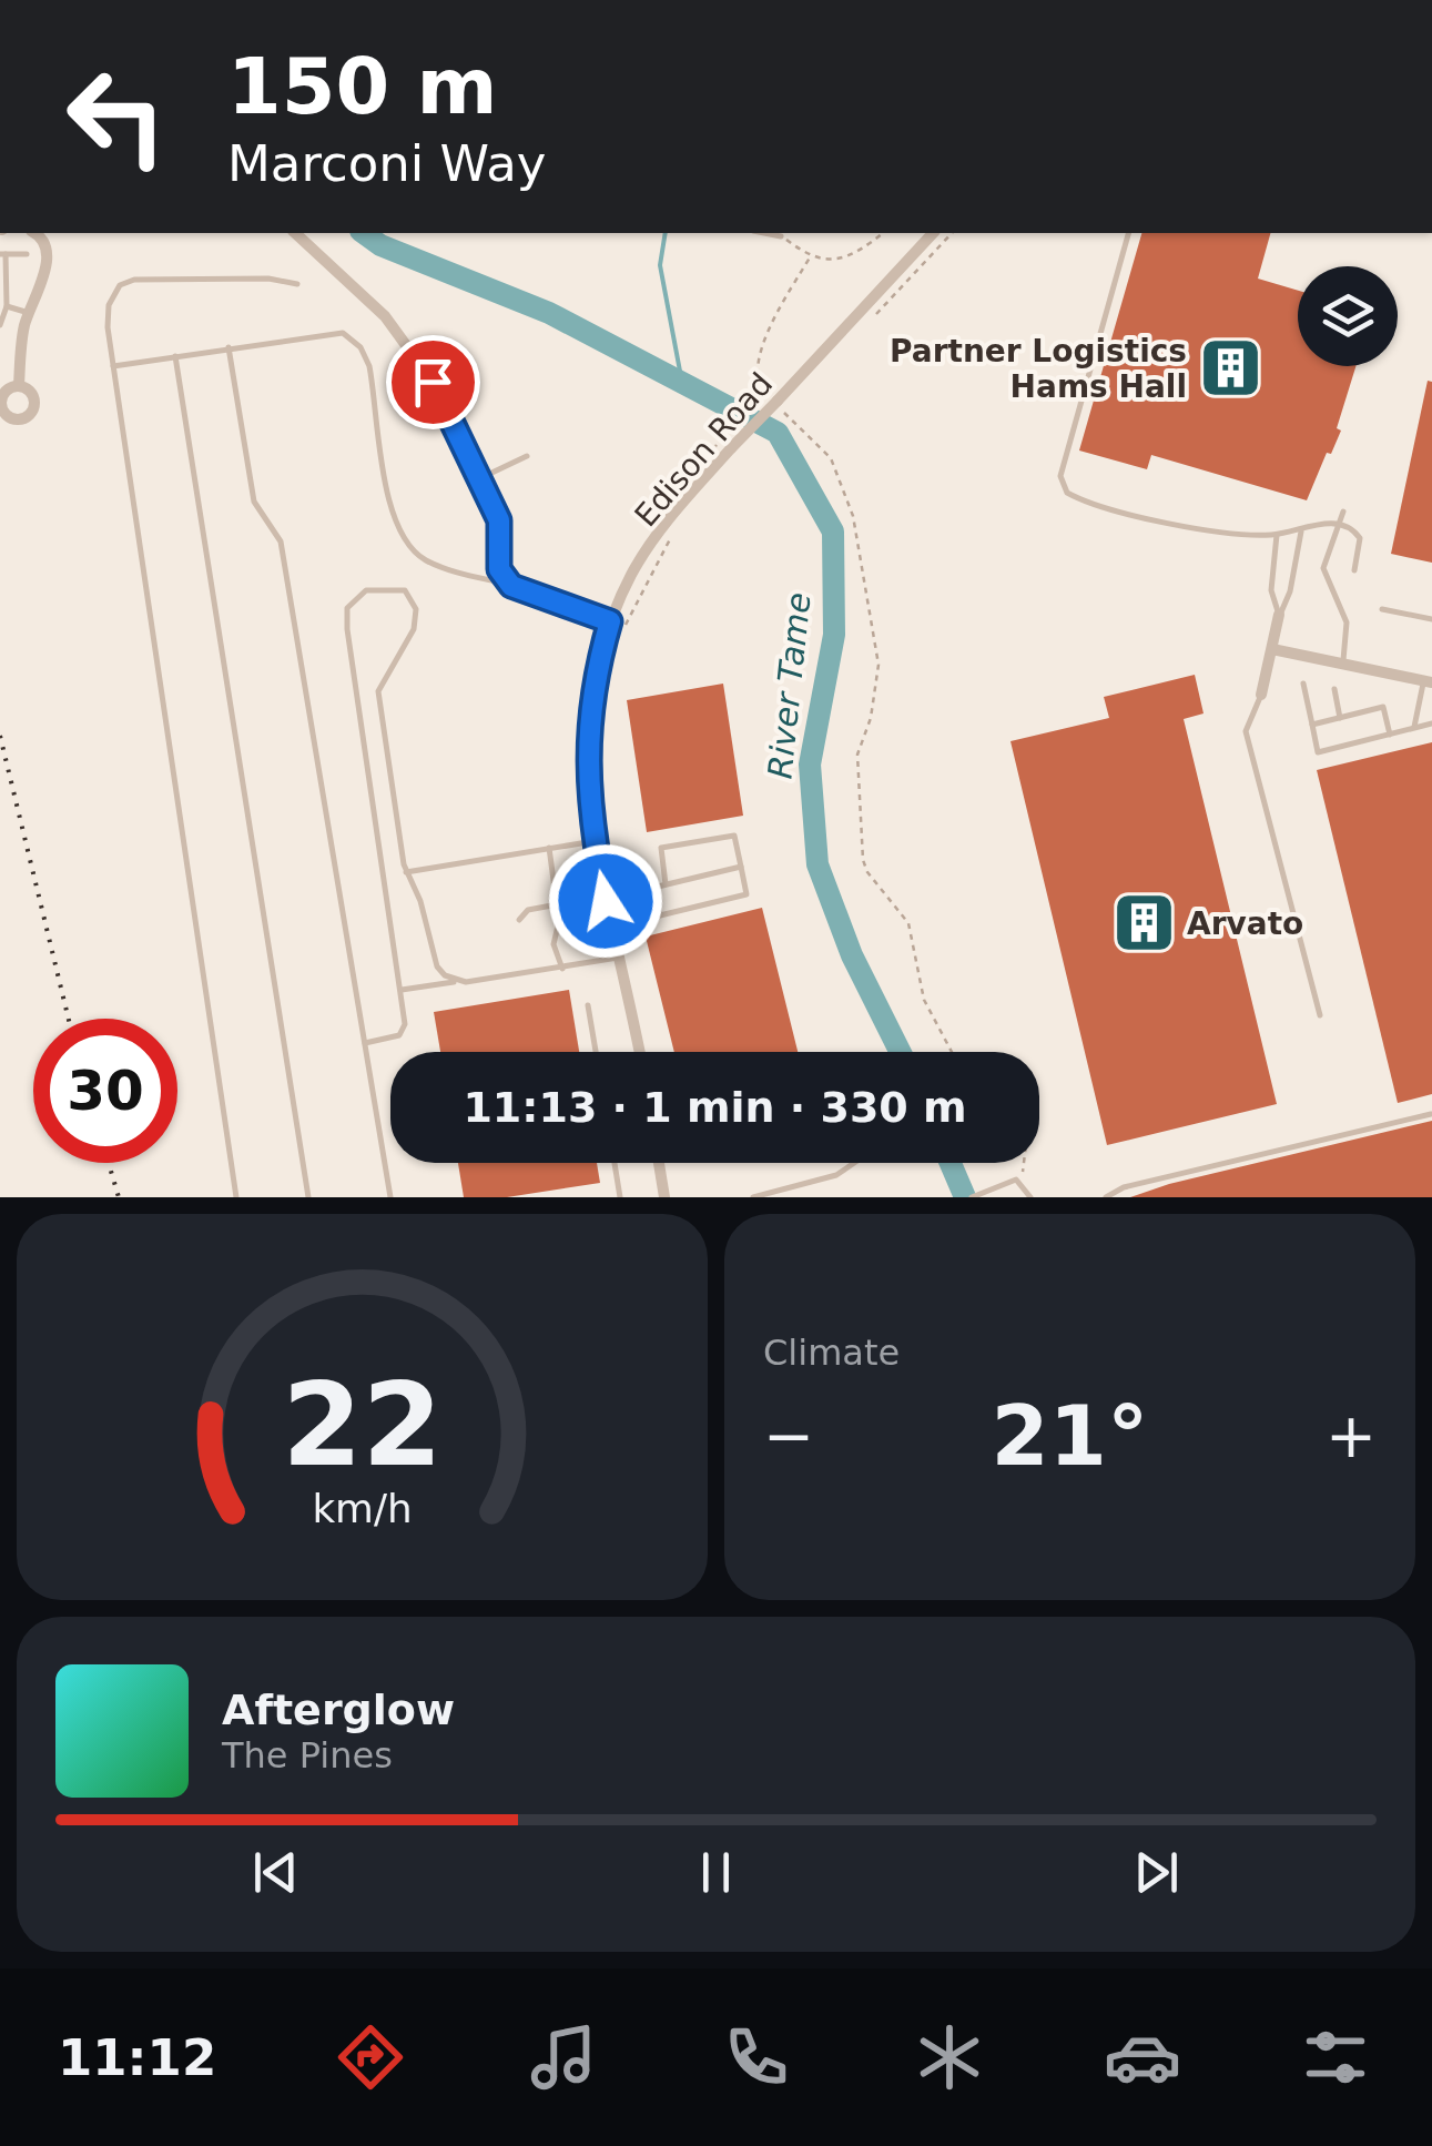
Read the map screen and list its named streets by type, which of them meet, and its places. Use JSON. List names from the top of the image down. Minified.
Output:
{"streets":{"street":["Edison Road"]},"water":["River Tame"],"places":{"building":["Partner Logistics Hams Hall","Arvato"]},"page":{"turn":["150 m","Marconi Way"],"limit":"30","trip":"11:13 · 1 min · 330 m","tile":"Climate","heat":["−","21°","+"],"song":["Afterglow","The Pines"],"tabs":"11:12","gauge":["22","km/h"]}}
